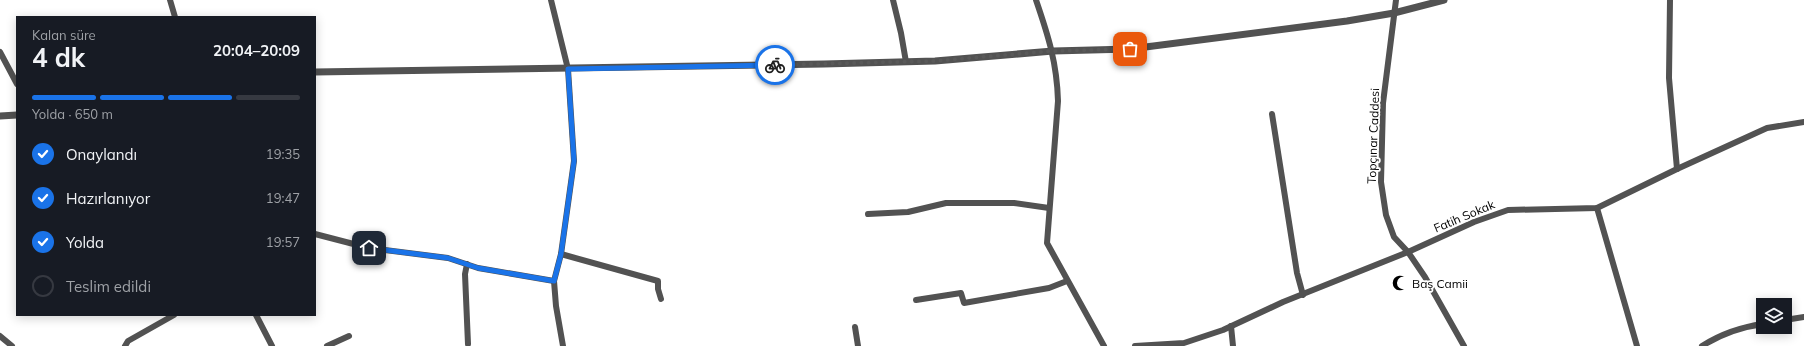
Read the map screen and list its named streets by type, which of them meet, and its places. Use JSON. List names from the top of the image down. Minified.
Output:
{"streets":{"street":["Topçınar Caddesi","Fatih Sokak"]},"crossings":[["Topçınar Caddesi","Fatih Sokak"]],"places":{"mosque":["Baş Camii"]},"page":{"heading":["4 dk","Kalan süre","20:04–20:09"],"bar":"Yolda · 650 m","list":[["Onaylandı","19:35"],["Hazırlanıyor","19:47"],["Yolda","19:57"],"Teslim edildi"]}}
